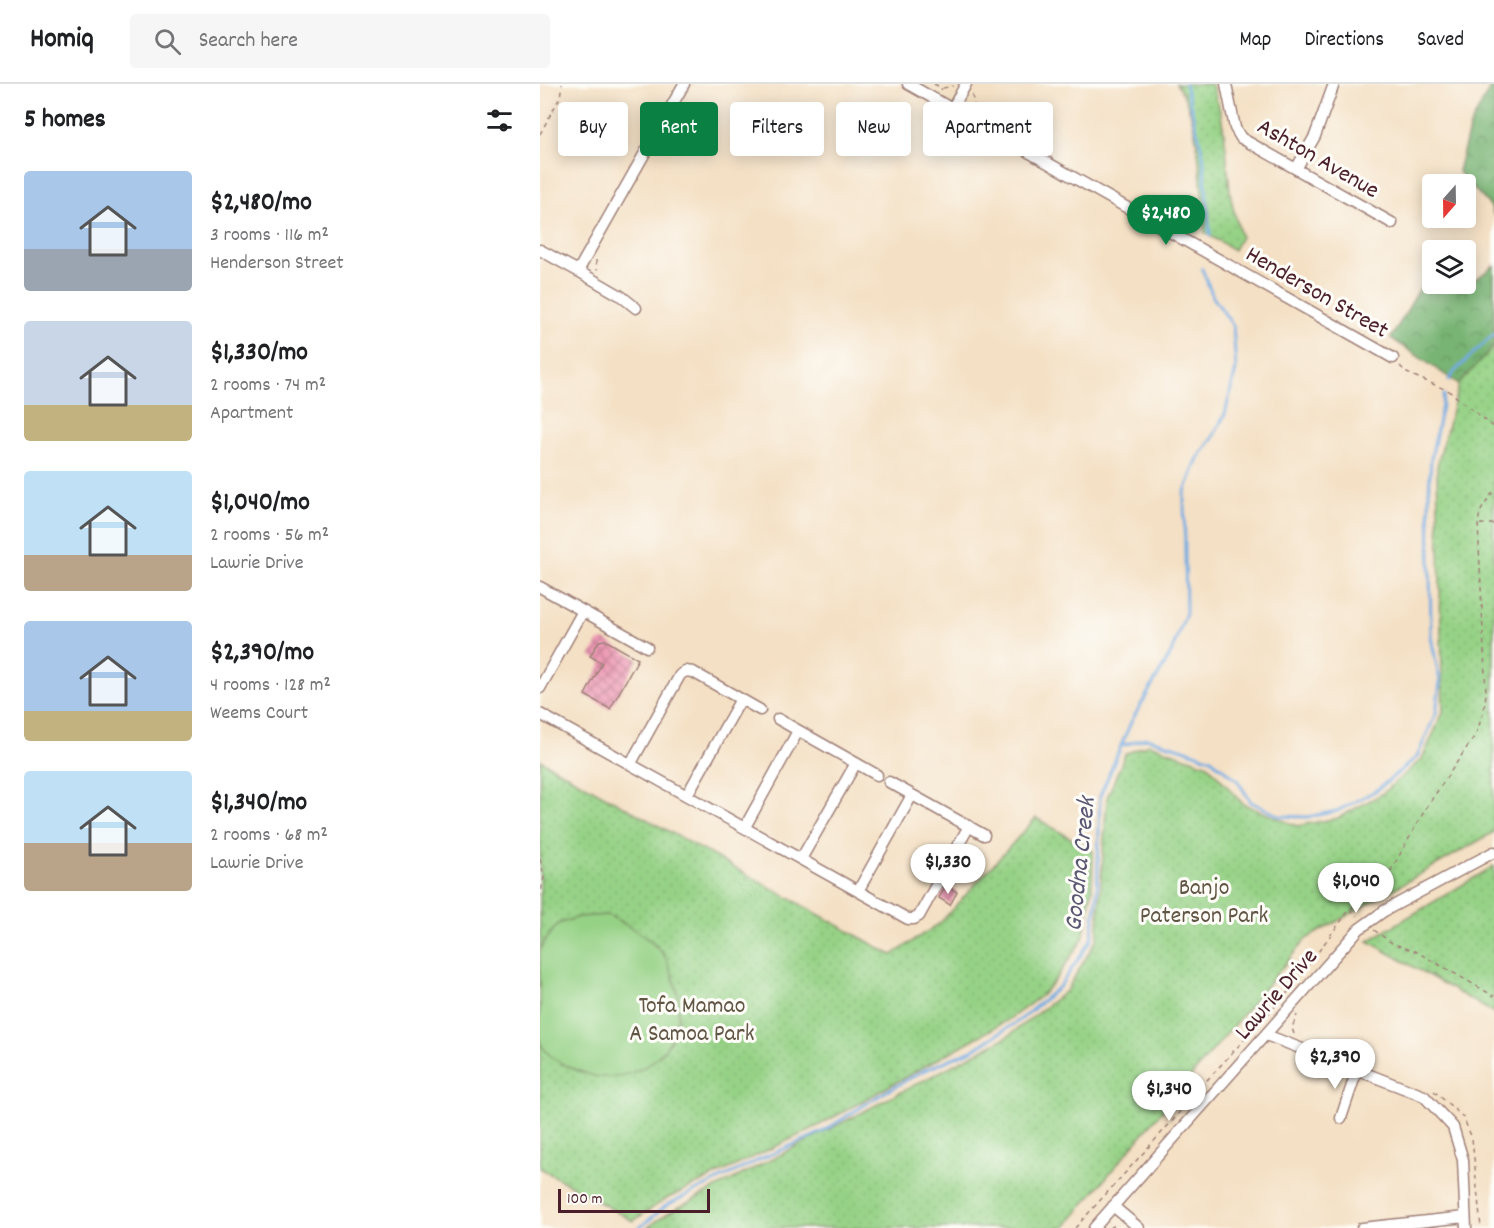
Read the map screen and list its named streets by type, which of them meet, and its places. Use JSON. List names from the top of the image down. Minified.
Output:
{"streets":{"street":["Ashton Avenue","Henderson Street","Lawrie Drive"]},"water":["Goodna Creek"],"parks":["Banjo Paterson Park","Tofa Mamao A Samoa Park"],"scale_bar":"100 m","north":"bottom","page":{"header":"Homiq","search":"Search here","nav":["Map","Directions","Saved"],"heading":"5 homes","chip":["Buy","Rent","Filters","New","Apartment"],"list":[{"name":"$2,480/mo","note":"3 rooms · 116 m² · Henderson Street"},{"name":"$1,330/mo","note":"2 rooms · 74 m² · Apartment"},{"name":"$1,040/mo","note":"2 rooms · 56 m² · Lawrie Drive"},{"name":"$2,390/mo","note":"4 rooms · 128 m² · Weems Court"},{"name":"$1,340/mo","note":"2 rooms · 68 m² · Lawrie Drive"}],"price":["$2,480","$1,330","$1,040","$2,390","$1,340"],"scale":"100 m"}}
